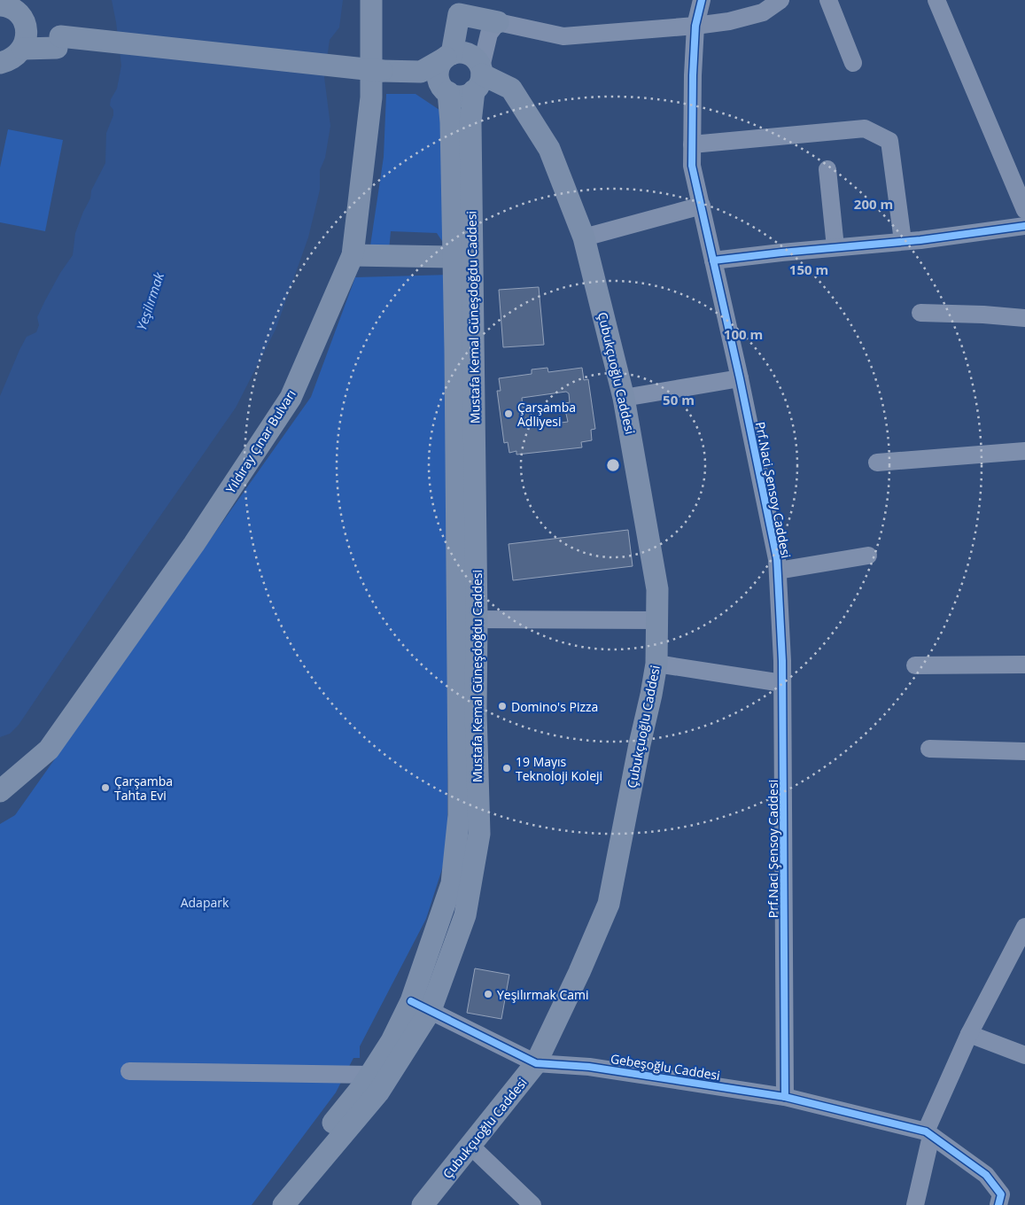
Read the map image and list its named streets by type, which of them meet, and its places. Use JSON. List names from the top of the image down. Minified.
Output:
{"streets":{"main road":["Mustafa Kemal Güneşdoğdu Caddesi","Çubukçuoğlu Caddesi","Yıldıray Çınar Bulvarı"],"street":["Prf.Naci Şensoy Caddesi","Gebeşoğlu Caddesi"]},"crossings":[["Mustafa Kemal Güneşdoğdu Caddesi","Çubukçuoğlu Caddesi"],["Mustafa Kemal Güneşdoğdu Caddesi","Gebeşoğlu Caddesi"],["Çubukçuoğlu Caddesi","Gebeşoğlu Caddesi"],["Prf.Naci Şensoy Caddesi","Gebeşoğlu Caddesi"]],"water":["Yeşilırmak"],"parks":["Adapark"],"places":["Çarşamba Adliyesi","Domino's Pizza","19 Mayıs Teknoloji Koleji","Çarşamba Tahta Evi","Yeşilırmak Cami"],"rings":["200 m","150 m","100 m","50 m"]}
